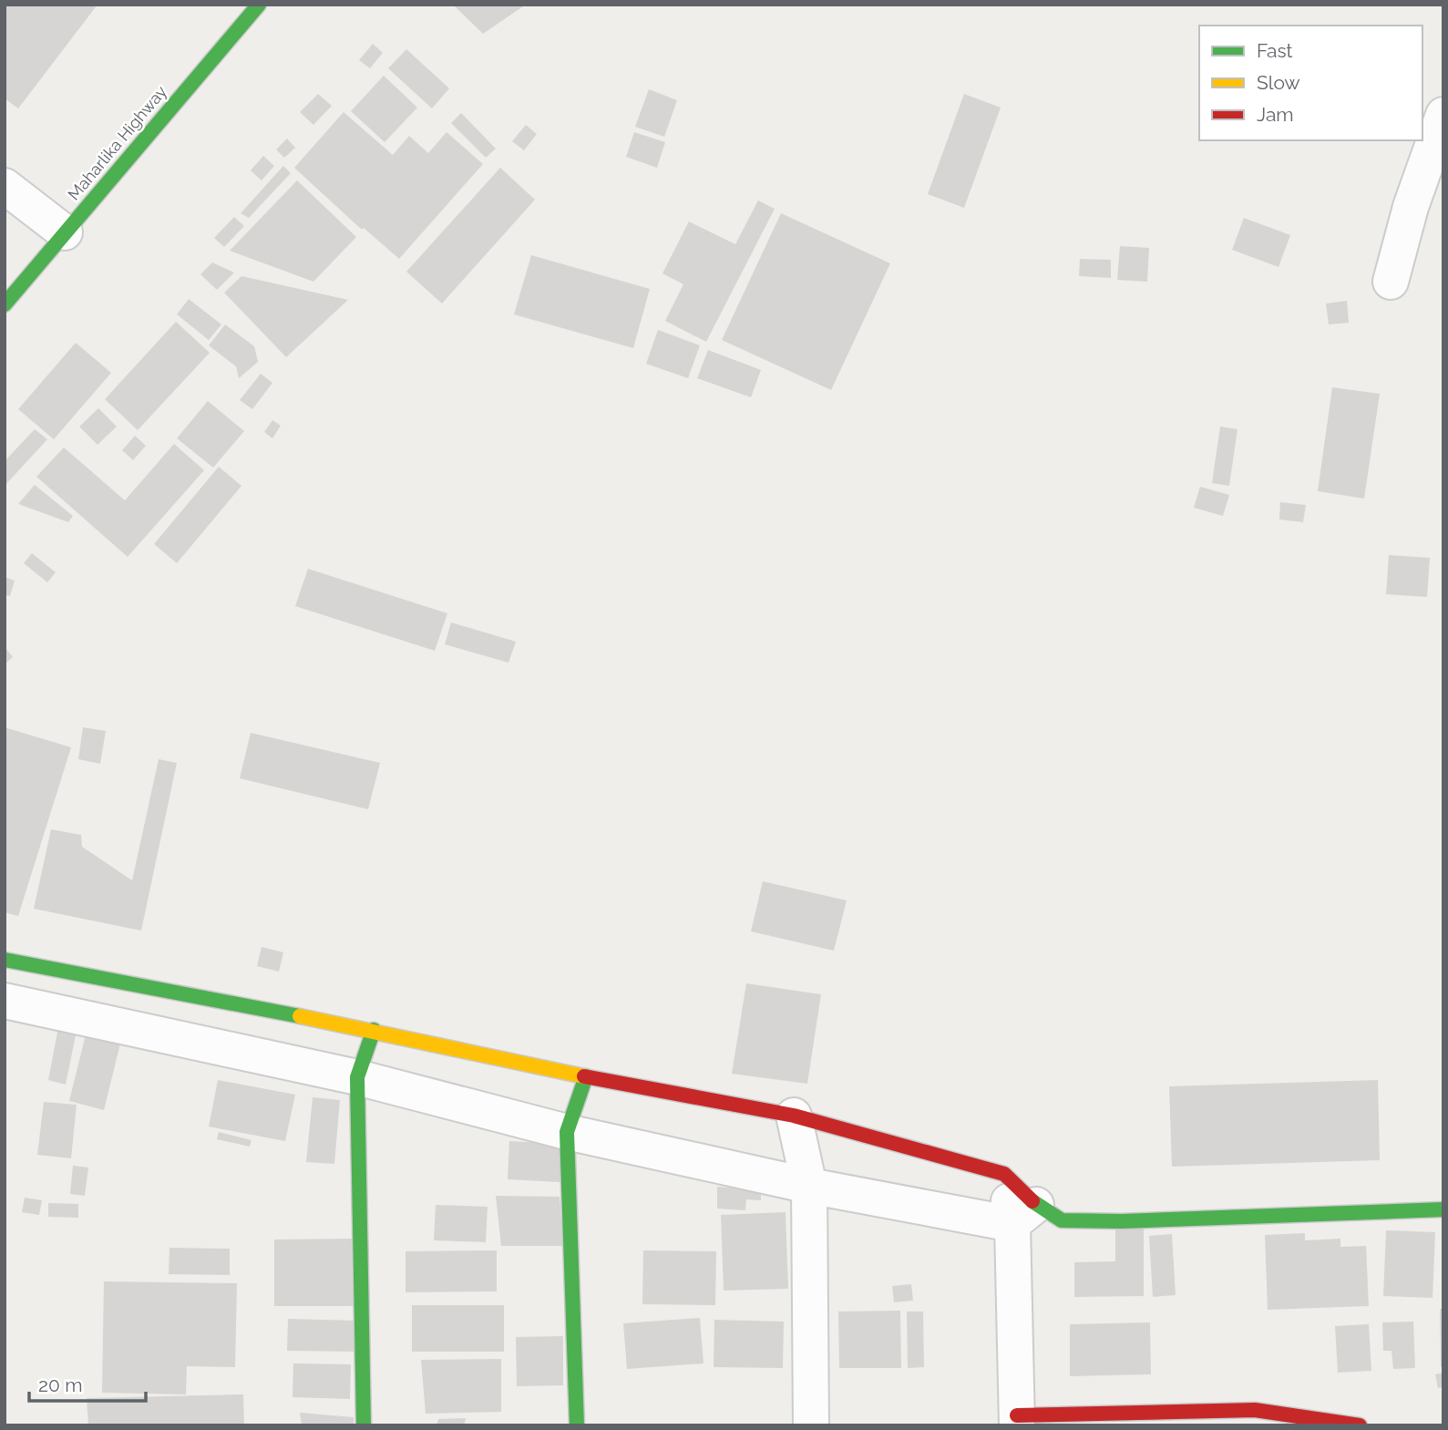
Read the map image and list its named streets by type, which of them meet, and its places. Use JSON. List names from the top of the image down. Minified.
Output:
{"streets":{"main road":["Maharlika Highway"]},"legend":["Fast","Slow","Jam"],"scale_bar":"20 m"}
